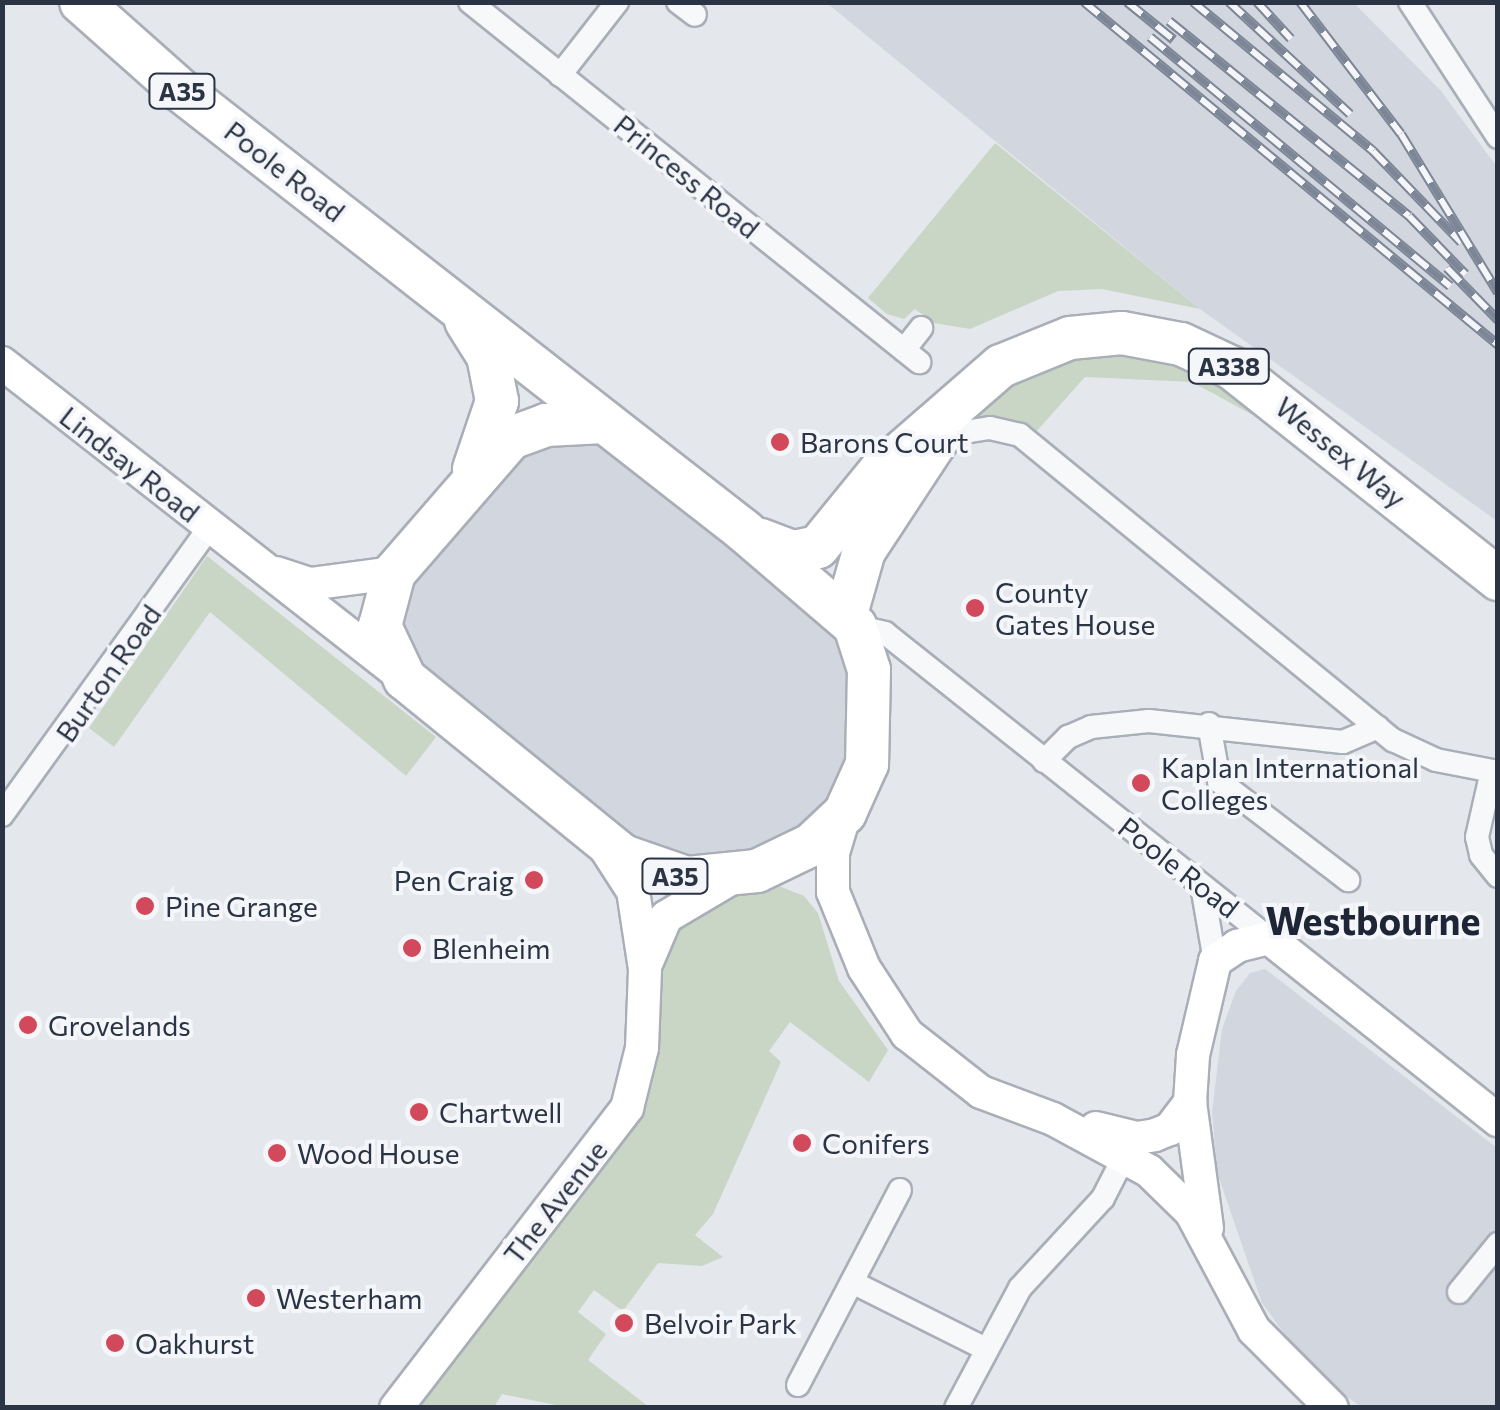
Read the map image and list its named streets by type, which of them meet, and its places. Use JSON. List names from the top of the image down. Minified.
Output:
{"streets":{"highway":["A35","Poole Road","A338","Wessex Way"],"street":["Princess Road","Lindsay Road","Burton Road","The Avenue"]},"crossings":[["A35","Poole Road"],["A35","A338"],["A35","Wessex Way"],["A35","Lindsay Road"],["A35","The Avenue"],["Poole Road","Wessex Way"],["A338","Wessex Way"],["Lindsay Road","Burton Road"]],"districts":["Westbourne"],"places":["Barons Court","County Gates House","Kaplan International Colleges","Pen Craig","Pine Grange","Blenheim","Grovelands","Chartwell","Conifers","Wood House","Westerham","Belvoir Park","Oakhurst"]}
